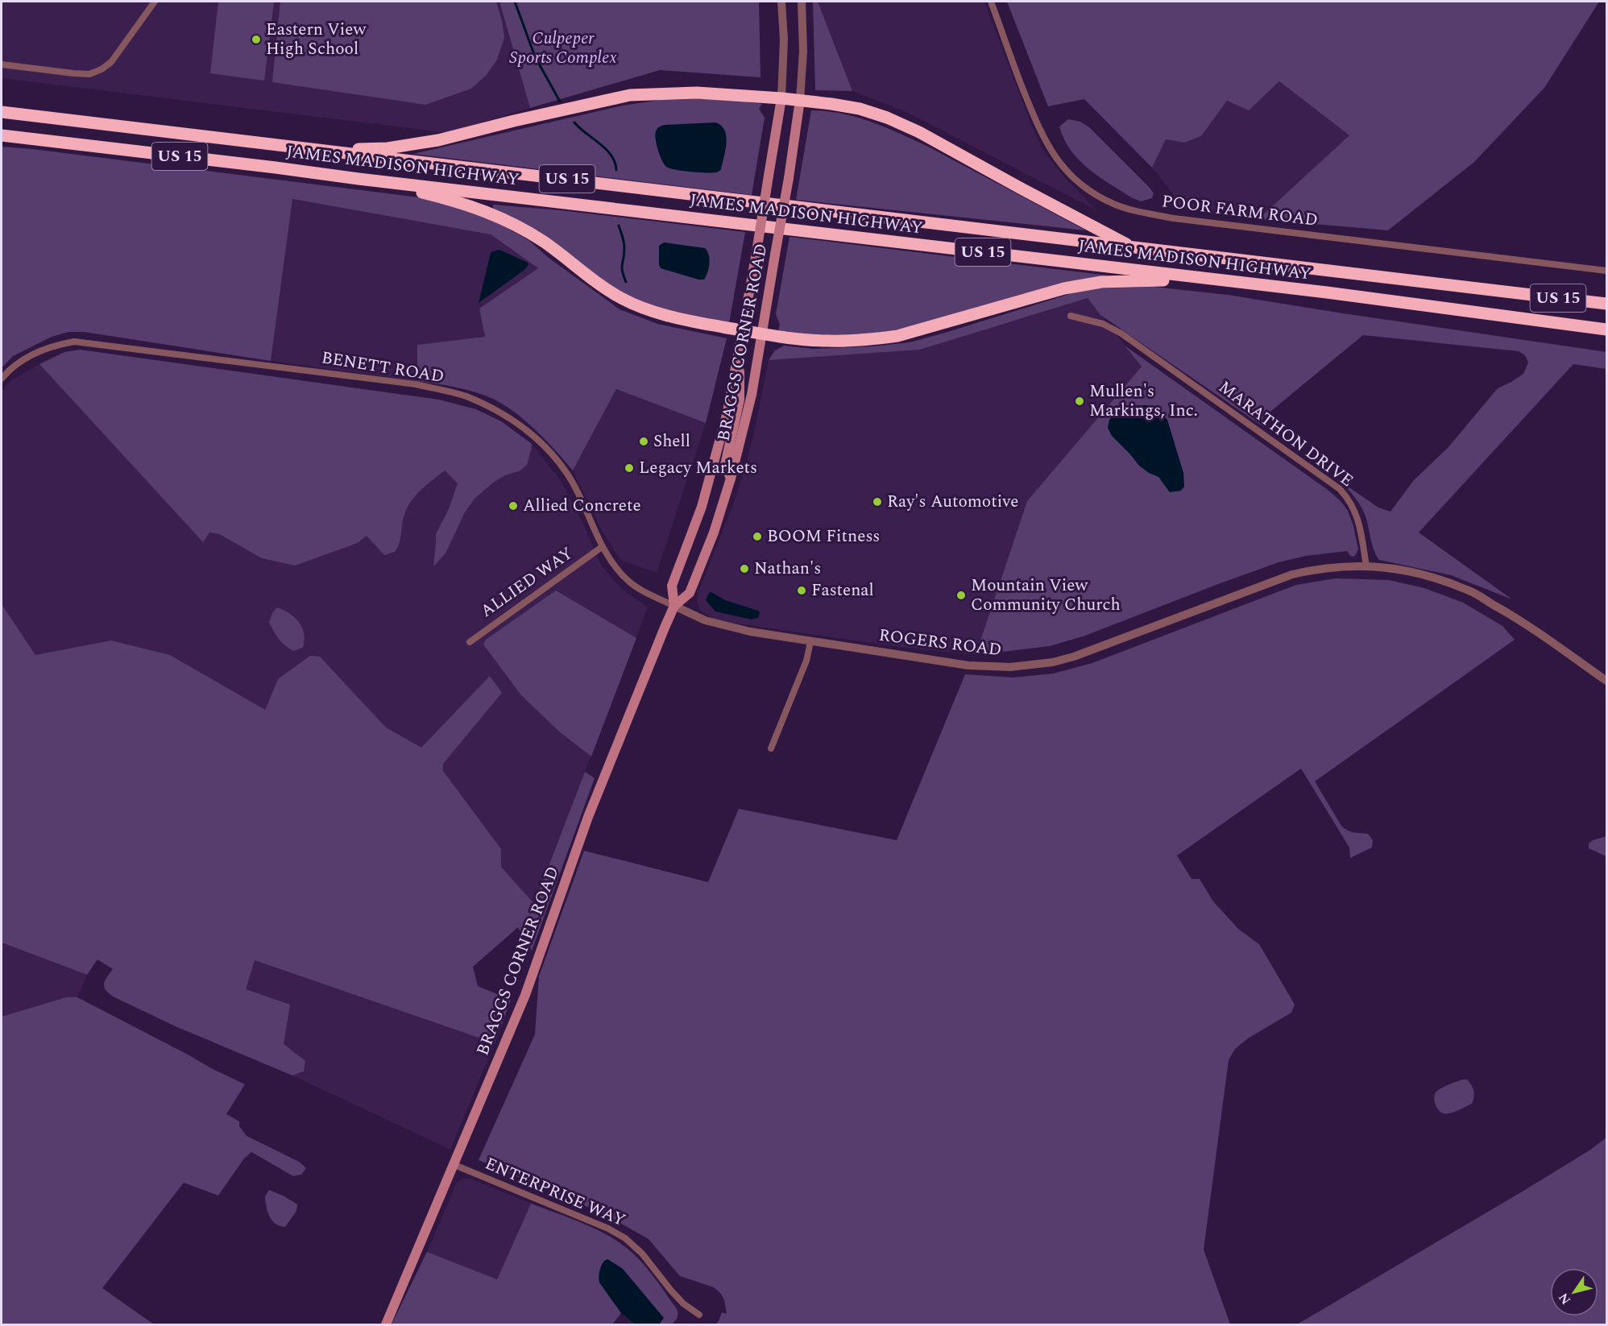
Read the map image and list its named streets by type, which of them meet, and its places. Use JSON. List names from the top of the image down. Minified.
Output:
{"streets":{"highway":["US 15","JAMES MADISON HIGHWAY"],"main road":["BRAGGS CORNER ROAD"],"street":["POOR FARM ROAD","BENETT ROAD","MARATHON DRIVE","ALLIED WAY","ROGERS ROAD","ENTERPRISE WAY"]},"crossings":[["BRAGGS CORNER ROAD","BENETT ROAD"],["BRAGGS CORNER ROAD","ROGERS ROAD"],["BRAGGS CORNER ROAD","ENTERPRISE WAY"],["BENETT ROAD","ALLIED WAY"],["BENETT ROAD","ROGERS ROAD"],["MARATHON DRIVE","ROGERS ROAD"]],"parks":["Culpeper Sports Complex"],"places":["Eastern View High School","Mullen's Markings, Inc.","Shell","Legacy Markets","Ray's Automotive","Allied Concrete","BOOM Fitness","Nathan's","Fastenal","Mountain View Community Church"],"north":"bottom left"}
